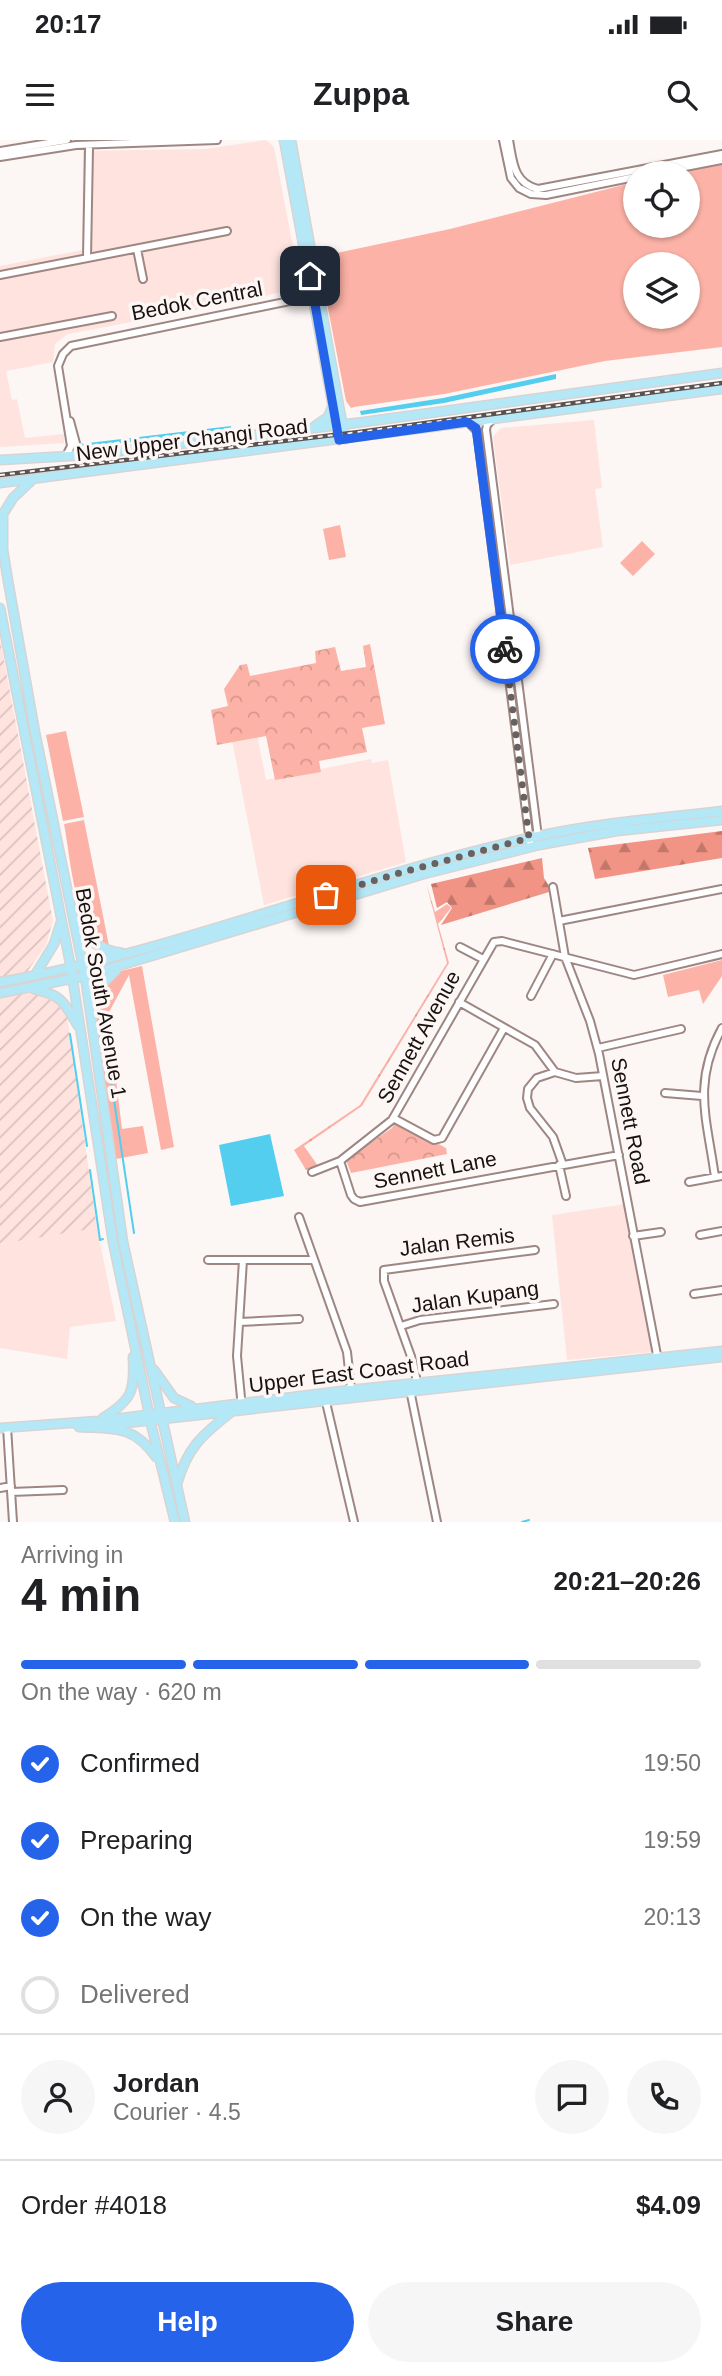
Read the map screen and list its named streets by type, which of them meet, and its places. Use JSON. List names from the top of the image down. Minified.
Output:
{"streets":{"main road":["New Upper Changi Road","Bedok South Avenue 1","Upper East Coast Road"],"street":["Bedok Central","Sennett Avenue","Sennett Road","Sennett Lane","Jalan Remis","Jalan Kupang"]},"crossings":[["New Upper Changi Road","Bedok South Avenue 1"],["Bedok South Avenue 1","Upper East Coast Road"],["Sennett Avenue","Sennett Road"],["Sennett Avenue","Sennett Lane"],["Sennett Road","Sennett Lane"],["Sennett Road","Upper East Coast Road"],["Jalan Remis","Jalan Kupang"],["Jalan Remis","Upper East Coast Road"]],"page":{"status":"20:17","header":"Zuppa","heading":["4 min","Arriving in","20:21–20:26"],"panel":["Jordan","Courier · 4.5","Order #4018","$4.09"],"bar":"On the way · 620 m","list":[["Confirmed","19:50"],["Preparing","19:59"],["On the way","20:13"],"Delivered"],"buttons":["Help","Share"]}}
